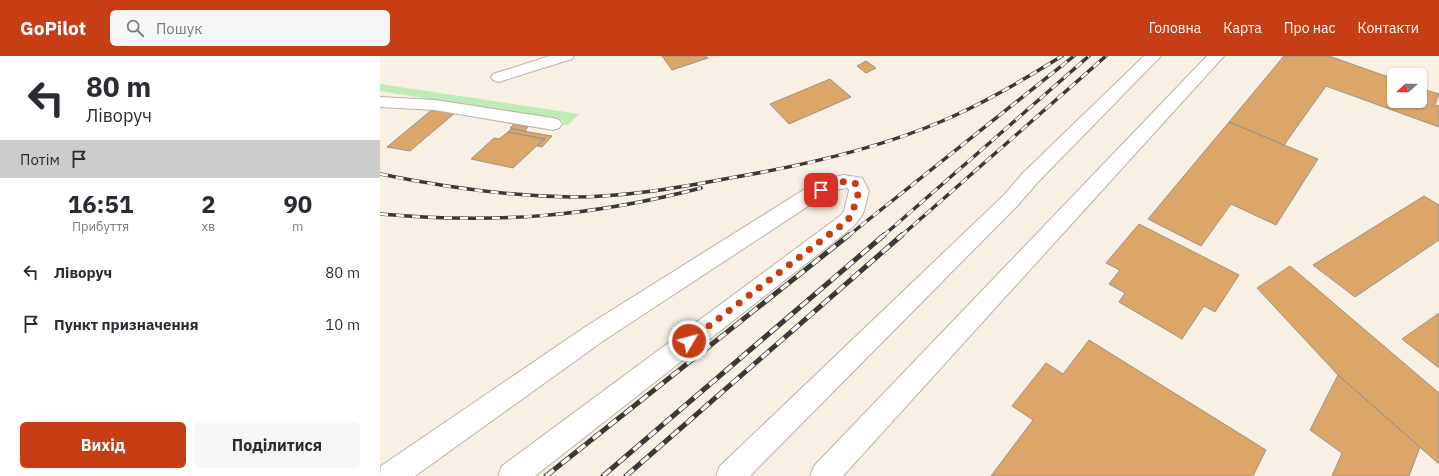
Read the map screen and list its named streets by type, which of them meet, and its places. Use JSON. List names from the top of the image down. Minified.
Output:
{"north":"left","page":{"header":"GoPilot","search":"Пошук","nav":["Головна","Карта","Про нас","Контакти"],"turn":["80 m","Ліворуч"],"then":"Потім","eta":["16:51","Прибуття","2","хв","90","m"],"list":[{"name":"Ліворуч","value":"80 m"},{"name":"Пункт призначення","value":"10 m"}],"buttons":["Вихід","Поділитися"]}}
